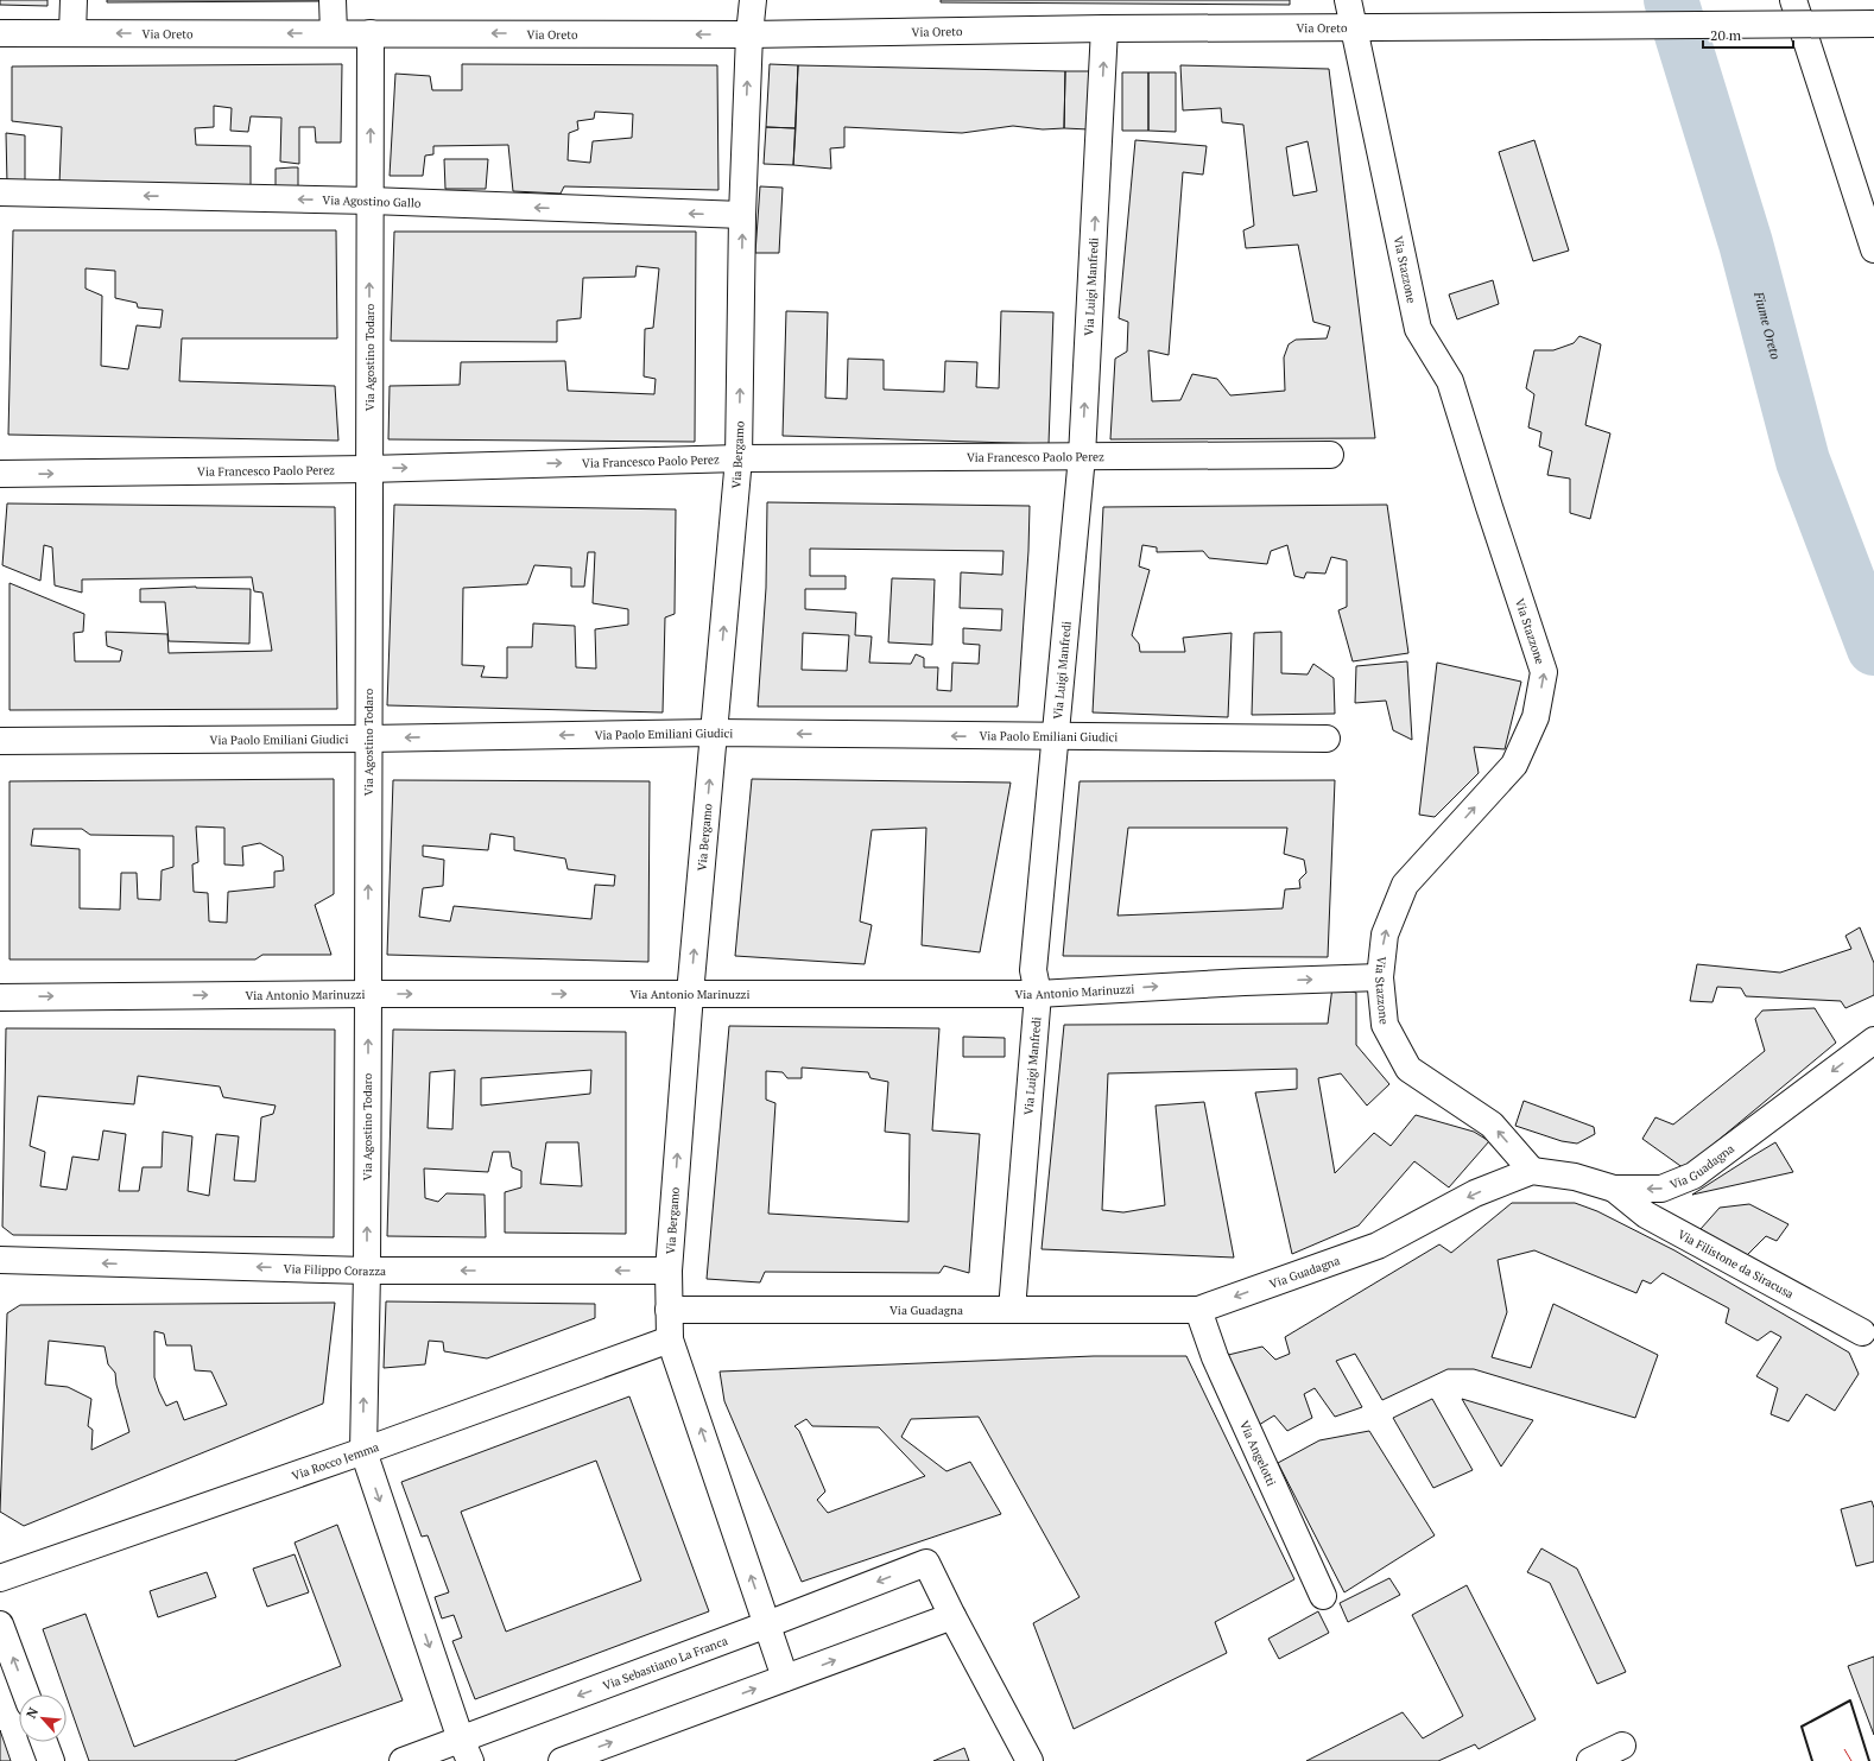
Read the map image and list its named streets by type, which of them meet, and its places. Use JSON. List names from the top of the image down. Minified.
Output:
{"streets":{"street":["Via Oreto","Via Agostino Gallo","Via Stazzone","Via Luigi Manfredi","Via Agostino Todaro","Via Bergamo","Via Francesco Paolo Perez","Via Paolo Emiliani Giudici","Via Antonio Marinuzzi","Via Guadagna","Via Filistone da Siracusa","Via Filippo Corazza","Via Angelotti","Via Rocco Jemma","Via Sebastiano La Franca"]},"crossings":[["Via Oreto","Via Stazzone"],["Via Oreto","Via Luigi Manfredi"],["Via Oreto","Via Agostino Todaro"],["Via Oreto","Via Bergamo"],["Via Agostino Gallo","Via Agostino Todaro"],["Via Agostino Gallo","Via Bergamo"],["Via Stazzone","Via Antonio Marinuzzi"],["Via Stazzone","Via Guadagna"],["Via Luigi Manfredi","Via Francesco Paolo Perez"],["Via Luigi Manfredi","Via Paolo Emiliani Giudici"],["Via Luigi Manfredi","Via Antonio Marinuzzi"],["Via Luigi Manfredi","Via Guadagna"],["Via Agostino Todaro","Via Francesco Paolo Perez"],["Via Agostino Todaro","Via Paolo Emiliani Giudici"],["Via Agostino Todaro","Via Antonio Marinuzzi"],["Via Agostino Todaro","Via Filippo Corazza"],["Via Agostino Todaro","Via Rocco Jemma"],["Via Agostino Todaro","Via Sebastiano La Franca"],["Via Bergamo","Via Francesco Paolo Perez"],["Via Bergamo","Via Paolo Emiliani Giudici"],["Via Bergamo","Via Antonio Marinuzzi"],["Via Bergamo","Via Guadagna"],["Via Bergamo","Via Filippo Corazza"],["Via Bergamo","Via Rocco Jemma"],["Via Bergamo","Via Sebastiano La Franca"],["Via Guadagna","Via Filistone da Siracusa"],["Via Guadagna","Via Angelotti"]],"one_way":["Via Agostino Gallo","Via Stazzone","Via Bergamo","Via Francesco Paolo Perez","Via Paolo Emiliani Giudici","Via Antonio Marinuzzi","Via Guadagna","Via Filippo Corazza"],"water":["Fiume Oreto"],"scale_bar":"20 m","north":"top left"}
